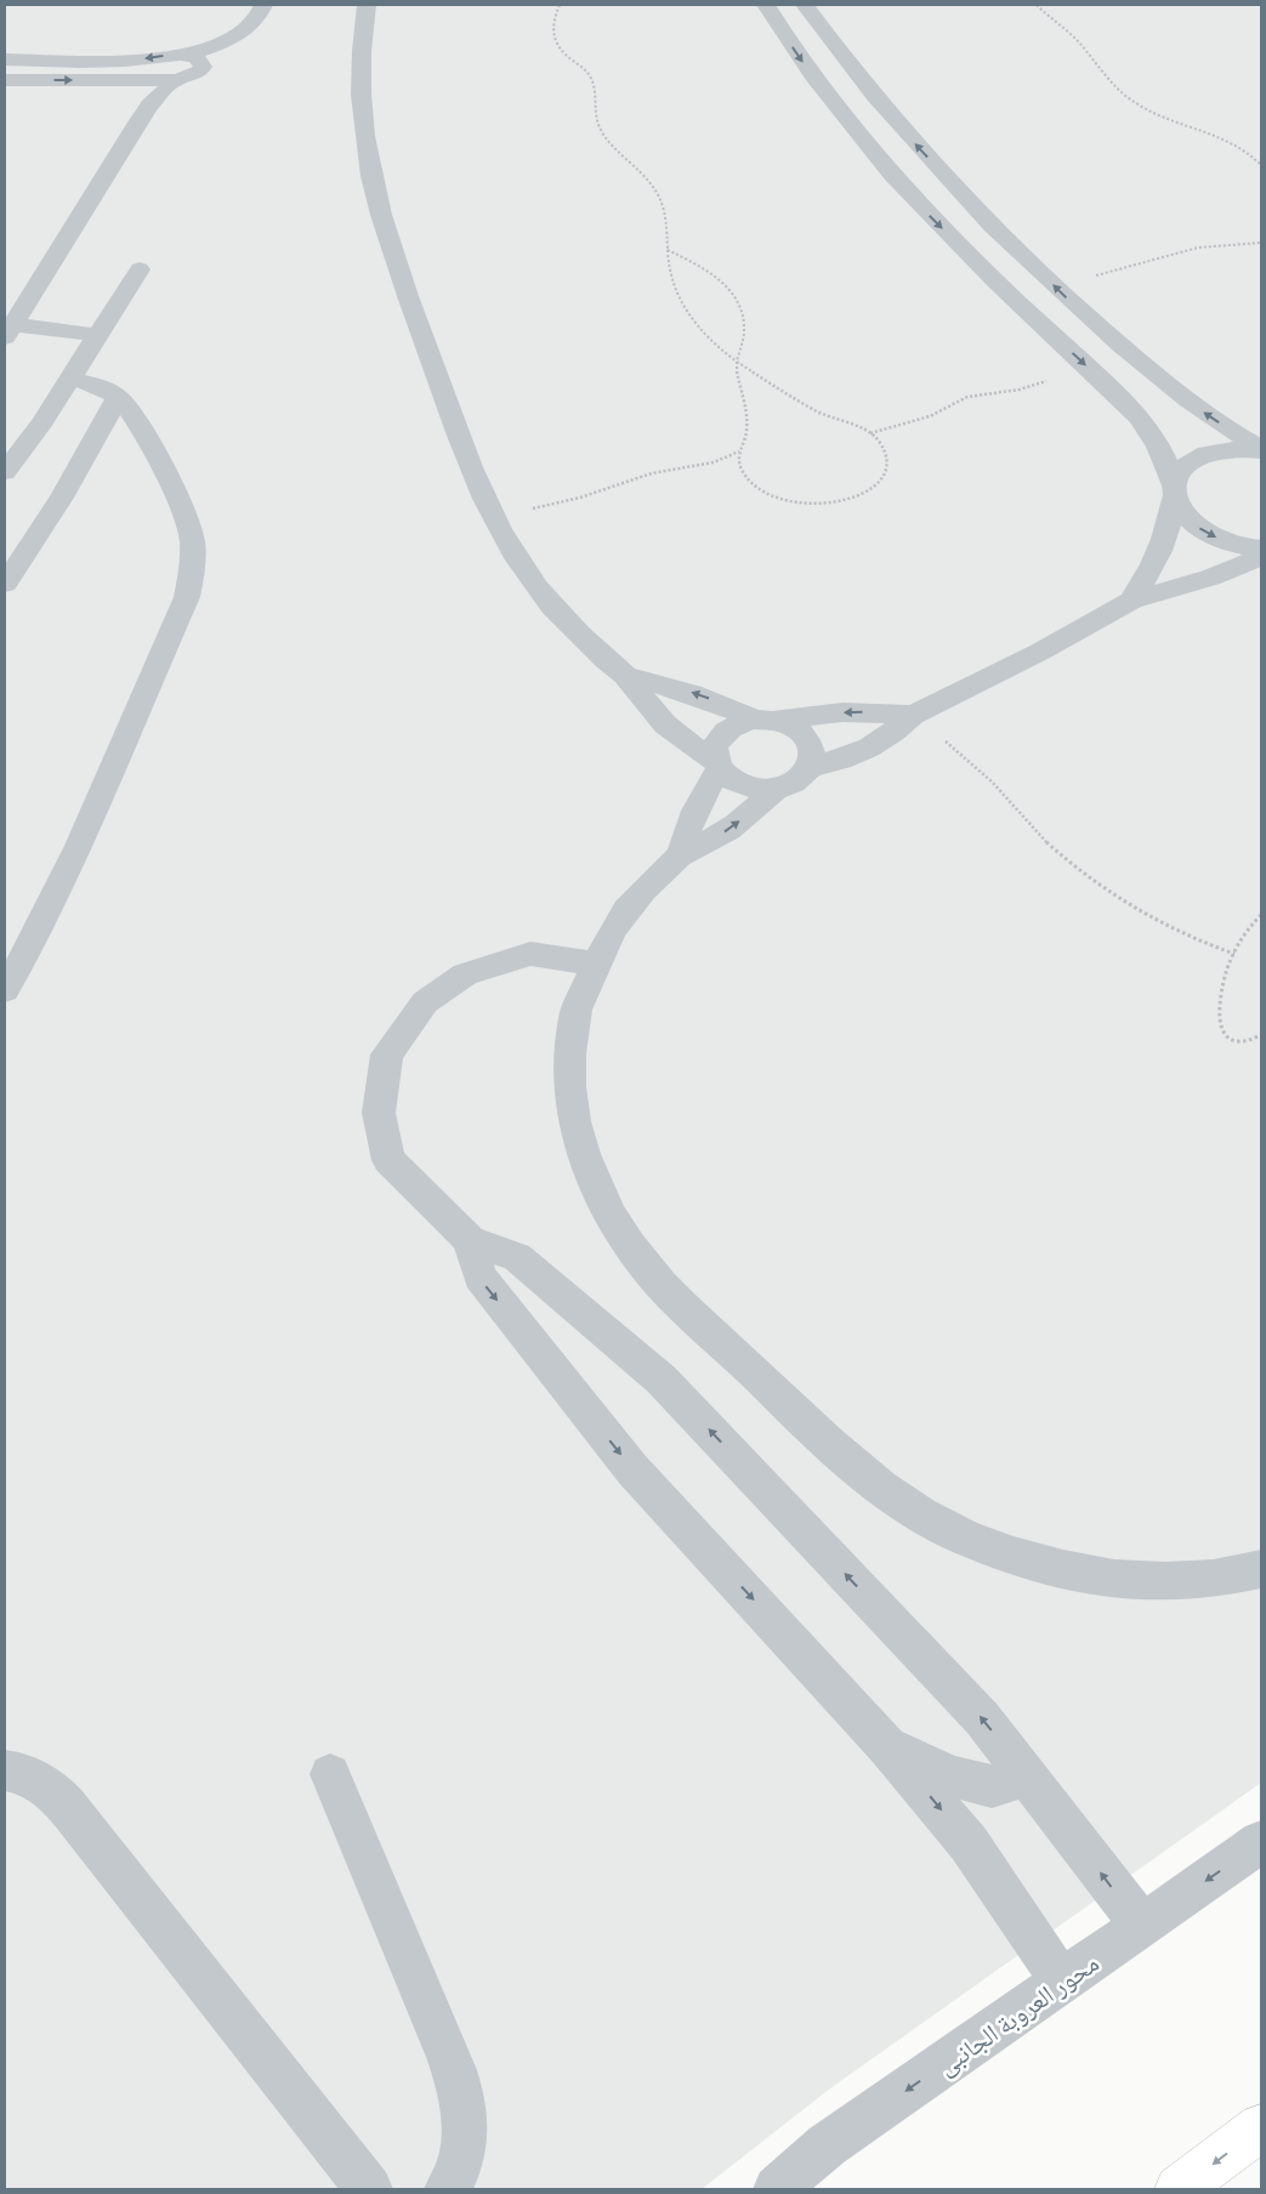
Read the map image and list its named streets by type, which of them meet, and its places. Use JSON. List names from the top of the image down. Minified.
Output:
{"streets":{"street":["محور العروبة الجانبى"]},"one_way":["محور العروبة الجانبى"]}
